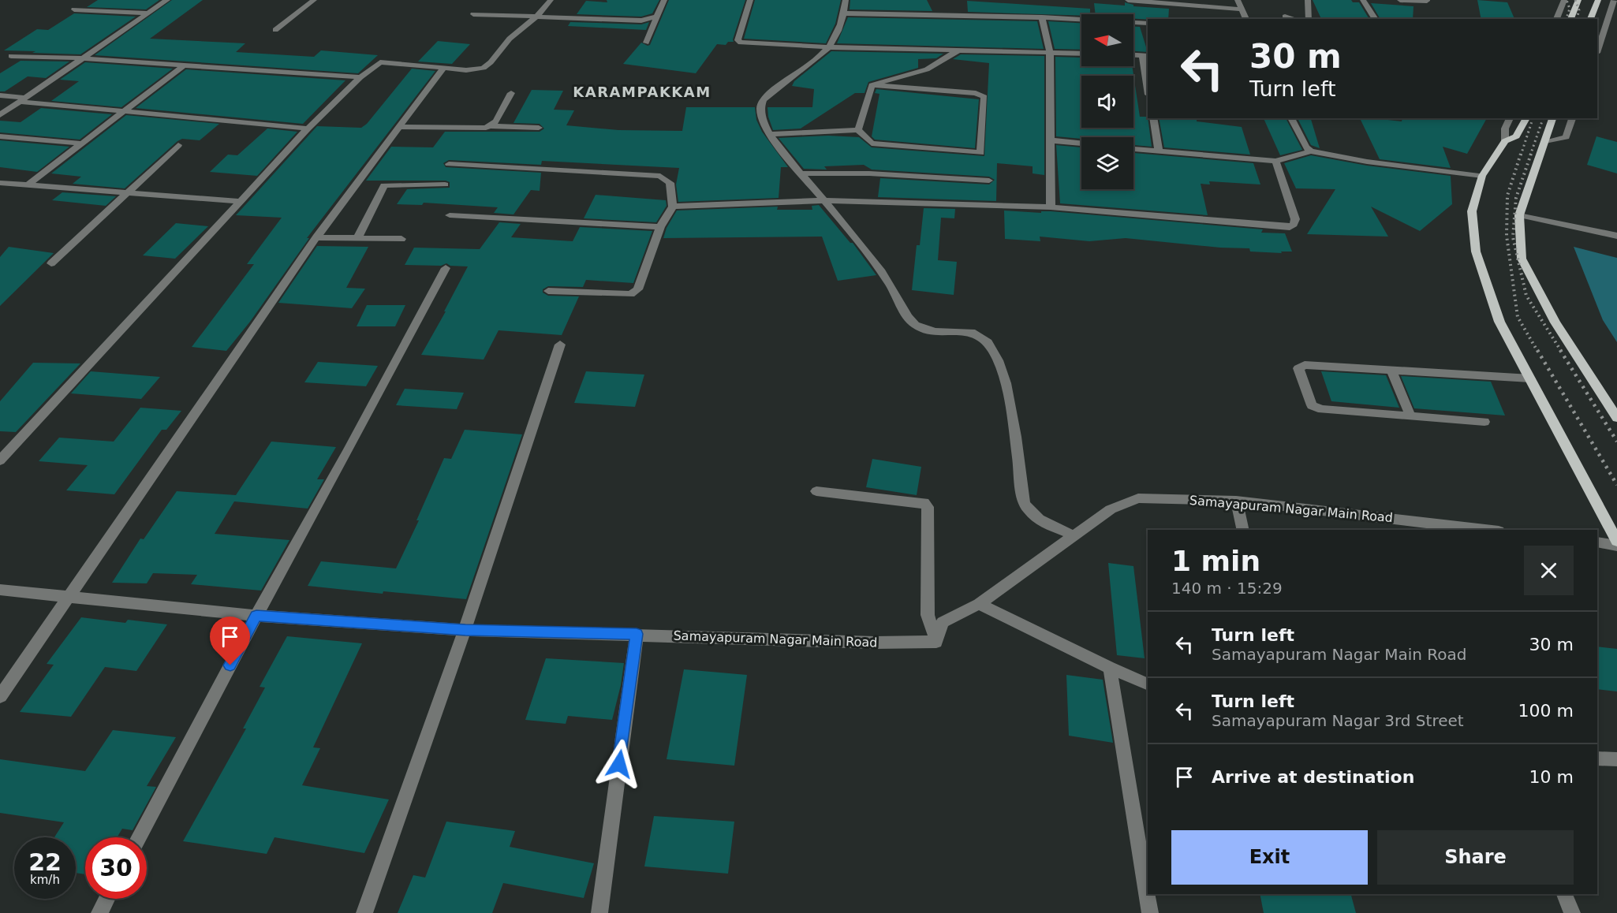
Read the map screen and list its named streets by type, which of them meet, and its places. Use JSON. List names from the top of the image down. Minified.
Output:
{"streets":{"street":["Samayapuram Nagar Main Road"]},"districts":["KARAMPAKKAM"],"north":"left","page":{"turn":["30 m","Turn left"],"heading":["1 min","140 m · 15:29"],"list":[{"name":"Turn left","note":"Samayapuram Nagar Main Road","value":"30 m"},{"name":"Turn left","note":"Samayapuram Nagar 3rd Street","value":"100 m"},{"name":"Arrive at destination","value":"10 m"}],"buttons":["Exit","Share"],"speed":"22 km/h","limit":"30"}}
